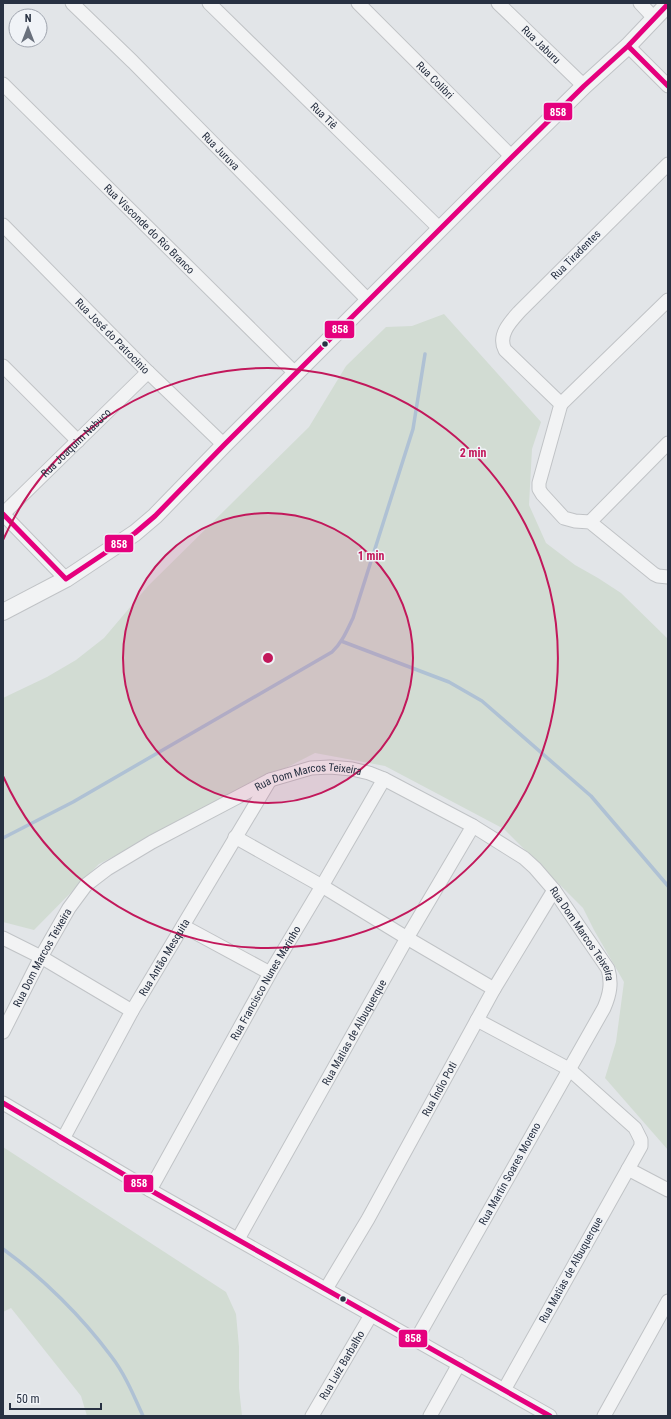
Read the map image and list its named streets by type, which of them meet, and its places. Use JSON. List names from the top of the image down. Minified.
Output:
{"streets":{"street":["Rua Jaburu","Rua Colibri","Rua Tiê","Rua Juruva","Rua Visconde do Rio Branco","Rua Tiradentes","Rua José do Patrocinio","Rua Joaquim Nabuco","Rua Dom Marcos Teixeira","Rua Antão Mesquita","Rua Francisco Nunes Marinho","Rua Matias de Albuquerque","Rua Índio Poti","Rua Martin Soares Moreno","Rua Luiz Barbalho"]},"crossings":[["Rua José do Patrocinio","Rua Joaquim Nabuco"],["Rua Dom Marcos Teixeira","Rua Antão Mesquita"],["Rua Dom Marcos Teixeira","Rua Francisco Nunes Marinho"],["Rua Dom Marcos Teixeira","Rua Matias de Albuquerque"],["Rua Dom Marcos Teixeira","Rua Índio Poti"],["Rua Dom Marcos Teixeira","Rua Martin Soares Moreno"],["Rua Matias de Albuquerque","Rua Martin Soares Moreno"]],"lines":["transit line 858"],"scale_bar":"50 m","north":"top","rings":["2 min","1 min"]}
